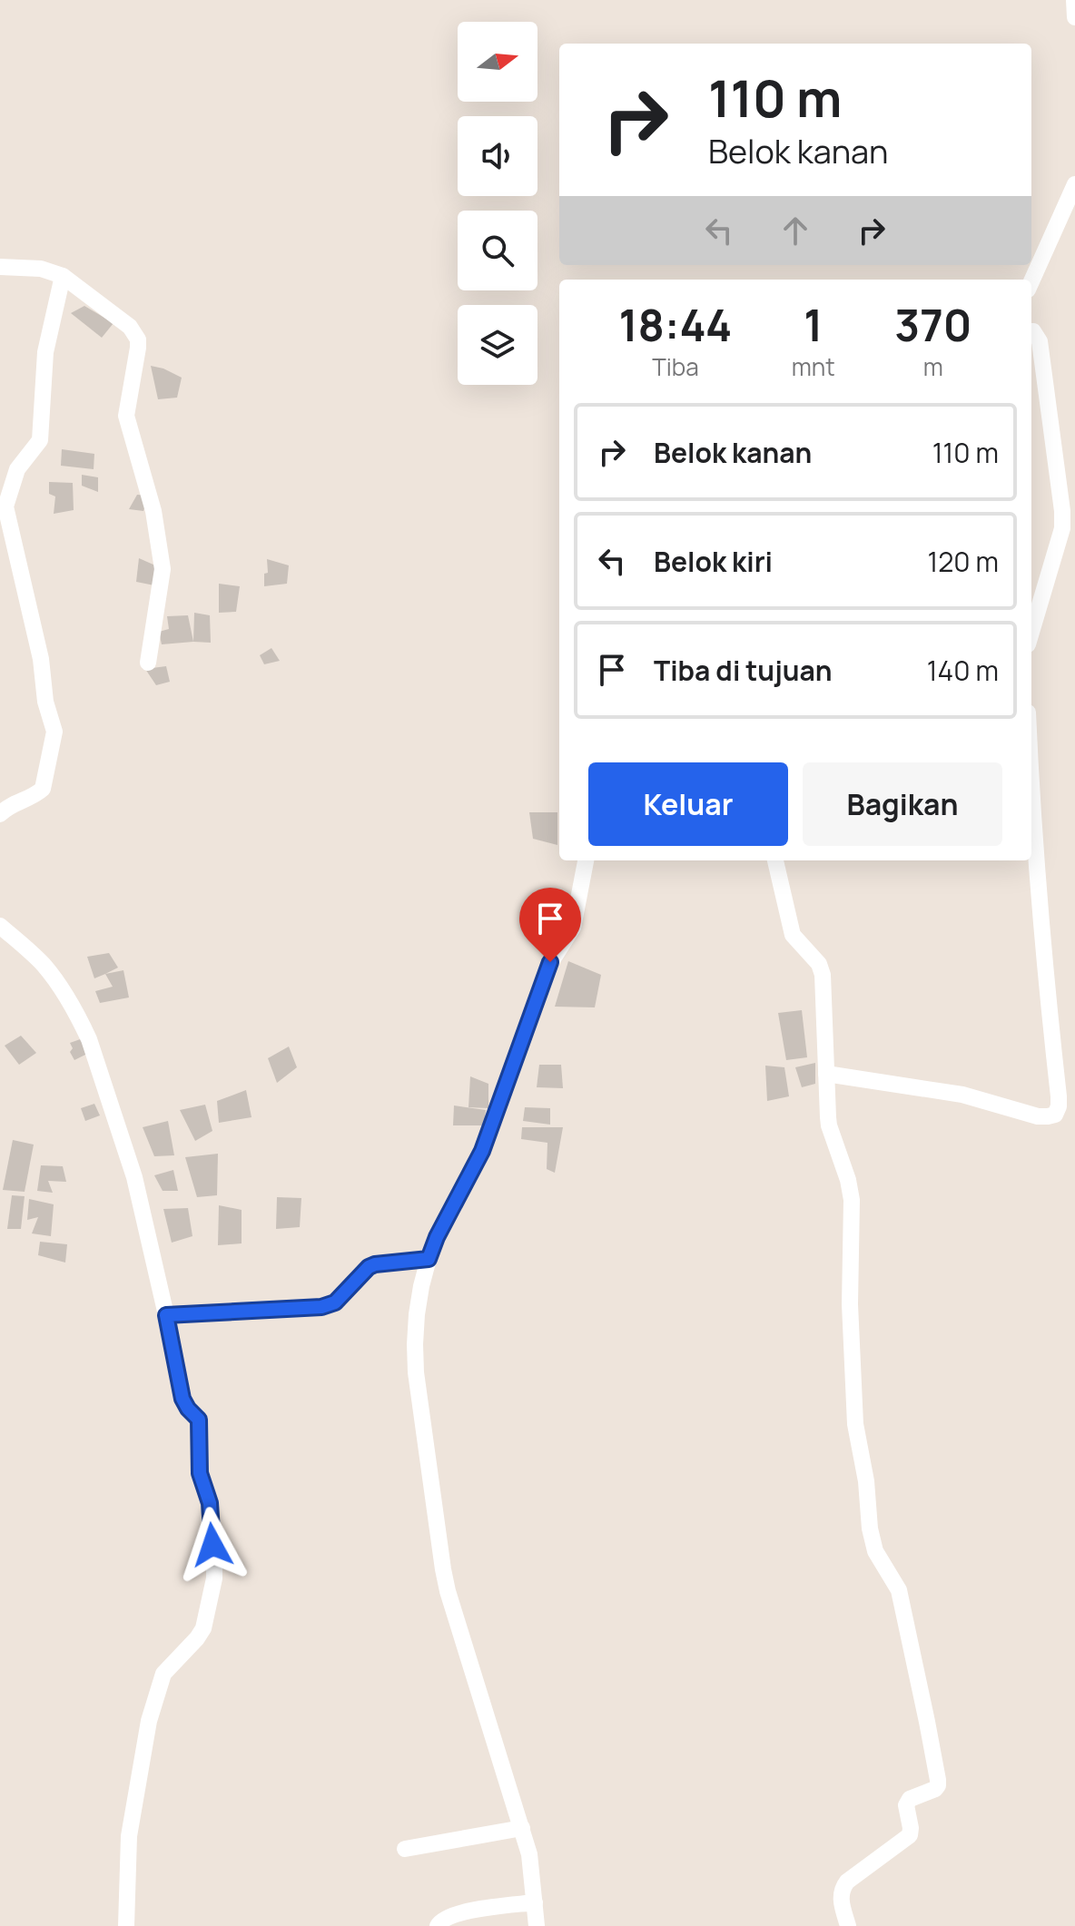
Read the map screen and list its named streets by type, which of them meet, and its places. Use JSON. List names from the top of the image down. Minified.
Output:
{"north":"right","page":{"turn":["110 m","Belok kanan"],"eta":["18:44","Tiba","1","mnt","370","m"],"list":[{"name":"Belok kanan","value":"110 m"},{"name":"Belok kiri","value":"120 m"},{"name":"Tiba di tujuan","value":"140 m"}],"buttons":["Keluar","Bagikan"]}}
